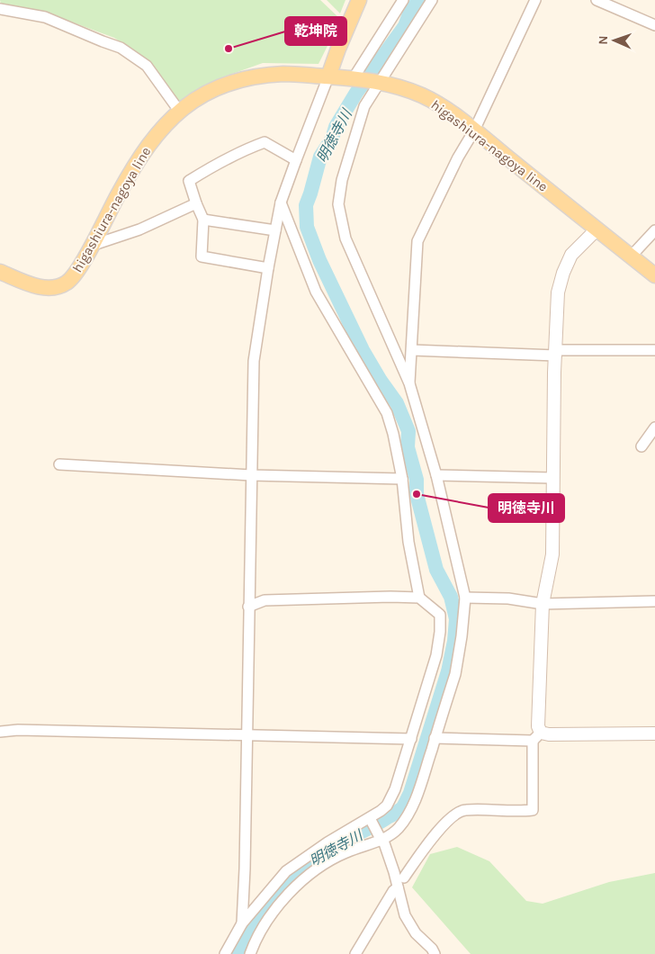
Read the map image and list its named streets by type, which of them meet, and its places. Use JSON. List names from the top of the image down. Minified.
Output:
{"streets":{"main road":["higashiura-nagoya line"]},"water":["明徳寺川"],"places":["乾坤院","明徳寺川"],"north":"left"}
